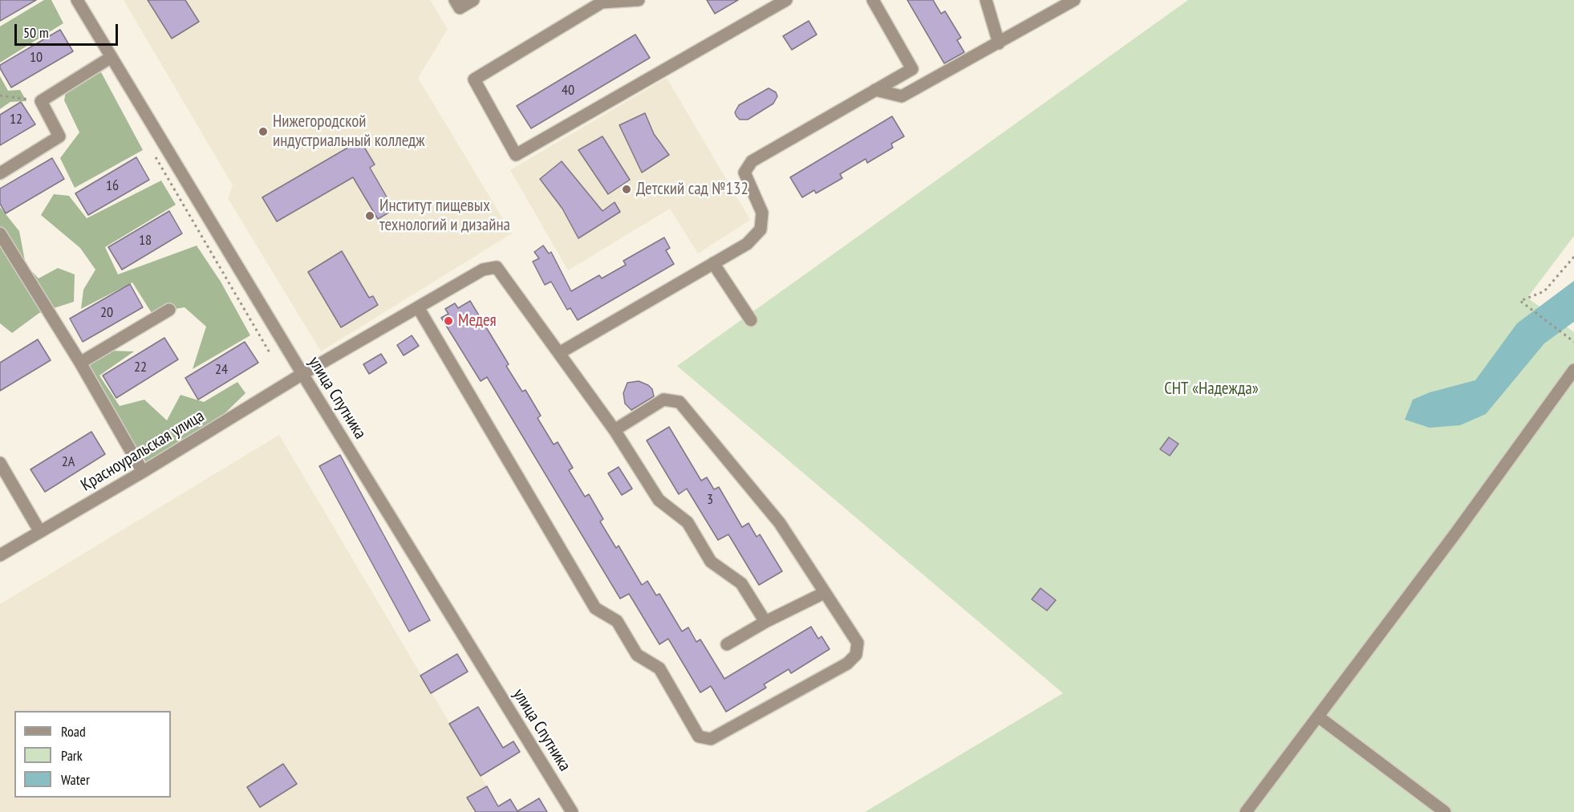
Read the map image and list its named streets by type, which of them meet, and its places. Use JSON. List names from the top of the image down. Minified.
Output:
{"streets":{"street":["улица Спутника","Красноуральская улица"]},"crossings":[["улица Спутника","Красноуральская улица"]],"parks":["СНТ «Надежда»"],"places":["Нижегородской индустриальный колледж","Детский сад №132","Институт пищевых технологий и дизайна","Медея"],"house_numbers":["10","40","12","16","18","20","22","24","2А","3"],"legend":["Road","Park","Water"],"scale_bar":"50 m"}
